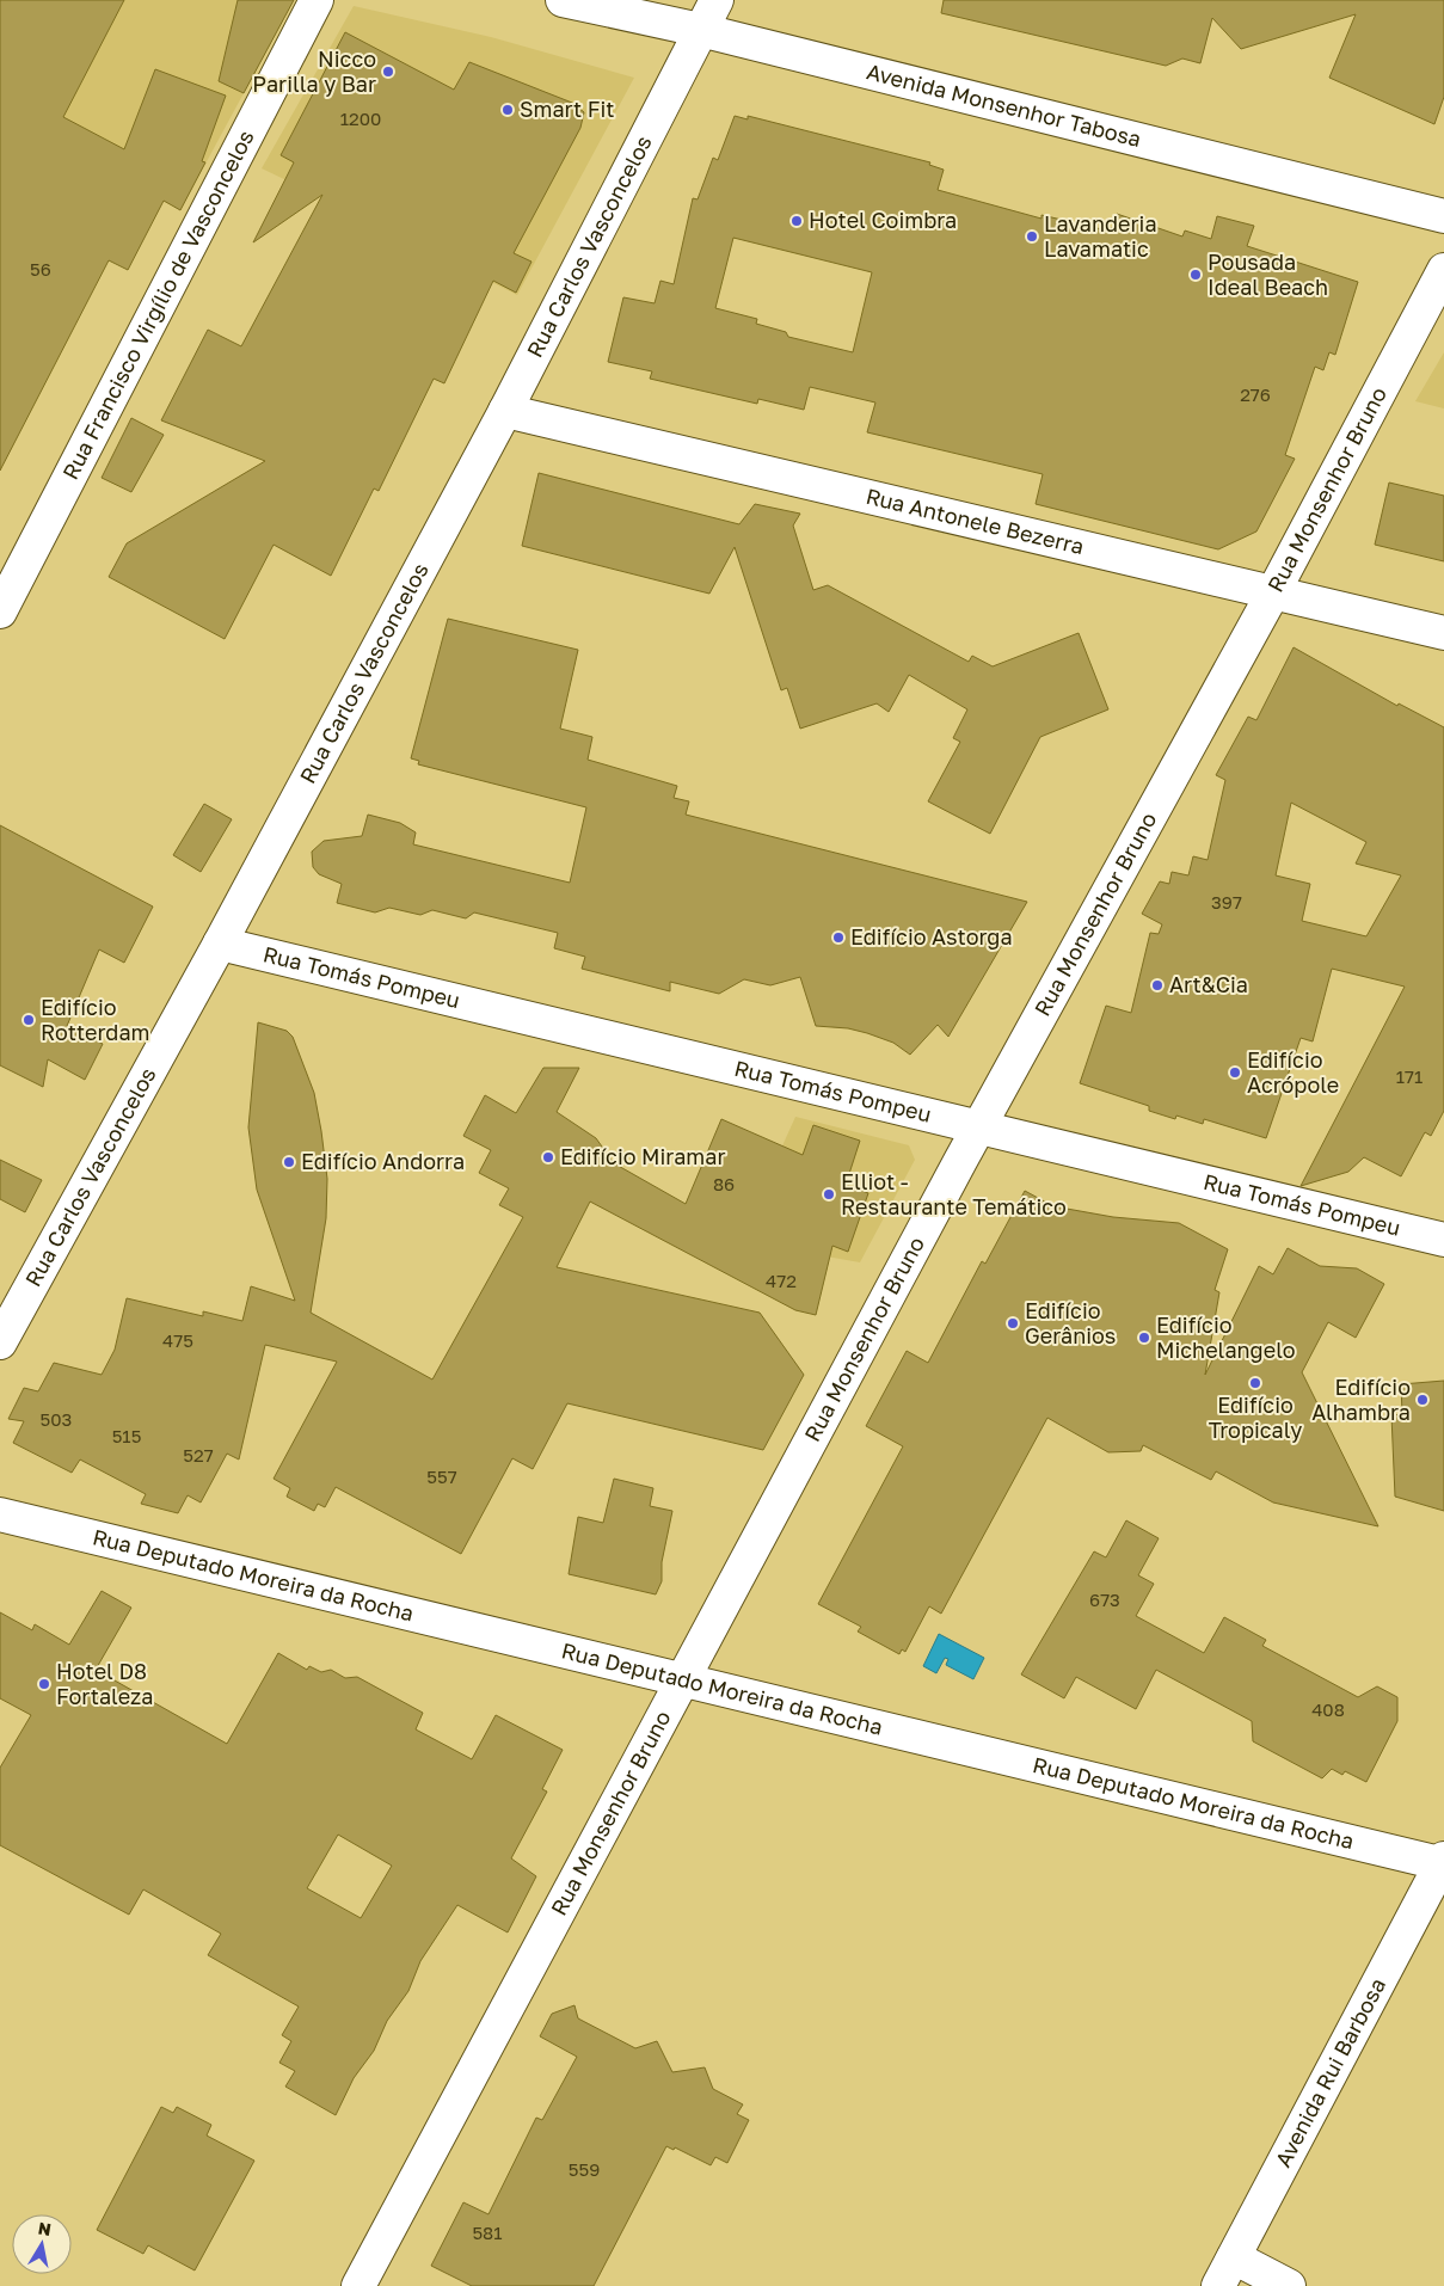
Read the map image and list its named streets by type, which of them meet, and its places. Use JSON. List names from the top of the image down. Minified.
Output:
{"streets":{"street":["Avenida Monsenhor Tabosa","Rua Carlos Vasconcelos","Rua Francisco Virgílio de Vasconcelos","Rua Monsenhor Bruno","Rua Antonele Bezerra","Rua Tomás Pompeu","Rua Deputado Moreira da Rocha","Avenida Rui Barbosa"]},"crossings":[["Avenida Monsenhor Tabosa","Rua Carlos Vasconcelos"],["Rua Carlos Vasconcelos","Rua Antonele Bezerra"],["Rua Carlos Vasconcelos","Rua Tomás Pompeu"],["Rua Monsenhor Bruno","Rua Antonele Bezerra"],["Rua Monsenhor Bruno","Rua Tomás Pompeu"],["Rua Monsenhor Bruno","Rua Deputado Moreira da Rocha"],["Rua Deputado Moreira da Rocha","Avenida Rui Barbosa"]],"places":["Nicco Parilla y Bar","Smart Fit","Hotel Coimbra","Lavanderia Lavamatic","Pousada Ideal Beach","Edifício Astorga","Art&Cia","Edifício Rotterdam","Edifício Acrópole","Edifício Miramar","Edifício Andorra","Elliot - Restaurante Temático","Edifício Gerânios","Edifício Michelangelo","Edifício Tropicaly","Edifício Alhambra","Hotel D8 Fortaleza"],"house_numbers":["1200","56","276","397","171","86","472","475","503","515","527","557","673","408","559","581"],"north":"top"}
